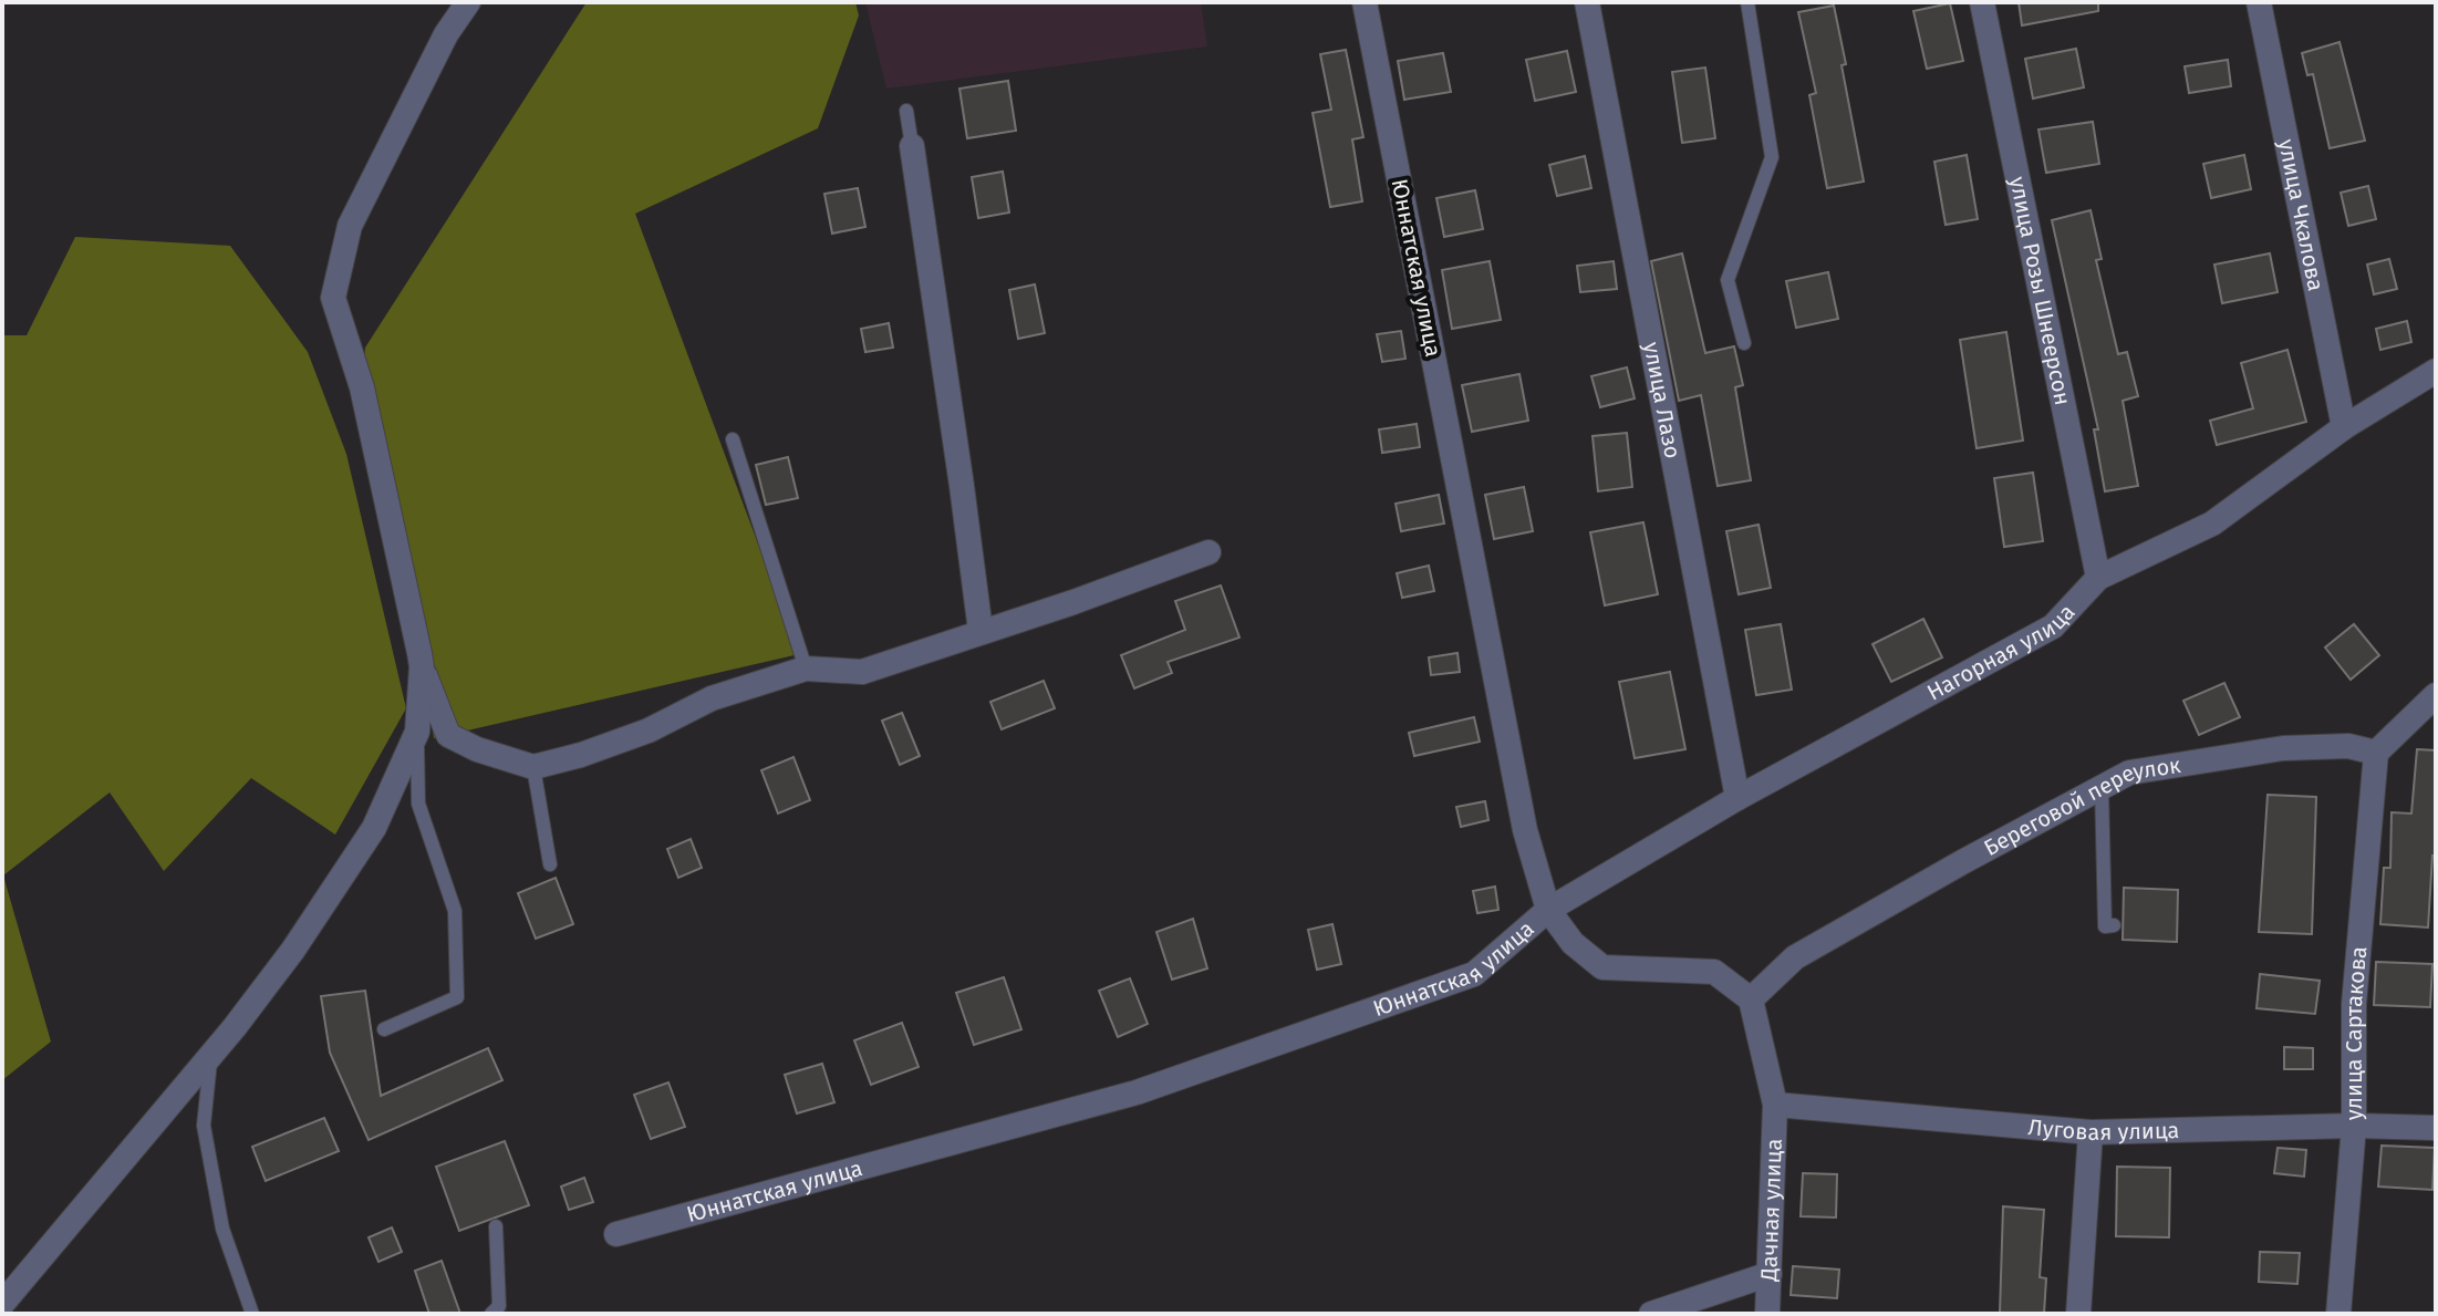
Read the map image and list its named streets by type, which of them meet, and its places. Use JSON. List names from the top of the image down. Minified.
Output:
{"streets":{"street":["улица Чкалова","Юннатская улица","улица Розы Шнеерсон","улица Лазо","Нагорная улица","Береговой переулок","улица Сартакова","Луговая улица","Дачная улица"]},"crossings":[["улица Чкалова","Нагорная улица"],["Юннатская улица","Нагорная улица"],["улица Розы Шнеерсон","Нагорная улица"],["улица Лазо","Нагорная улица"],["Береговой переулок","улица Сартакова"],["Береговой переулок","Дачная улица"],["улица Сартакова","Луговая улица"],["Луговая улица","Дачная улица"]]}
